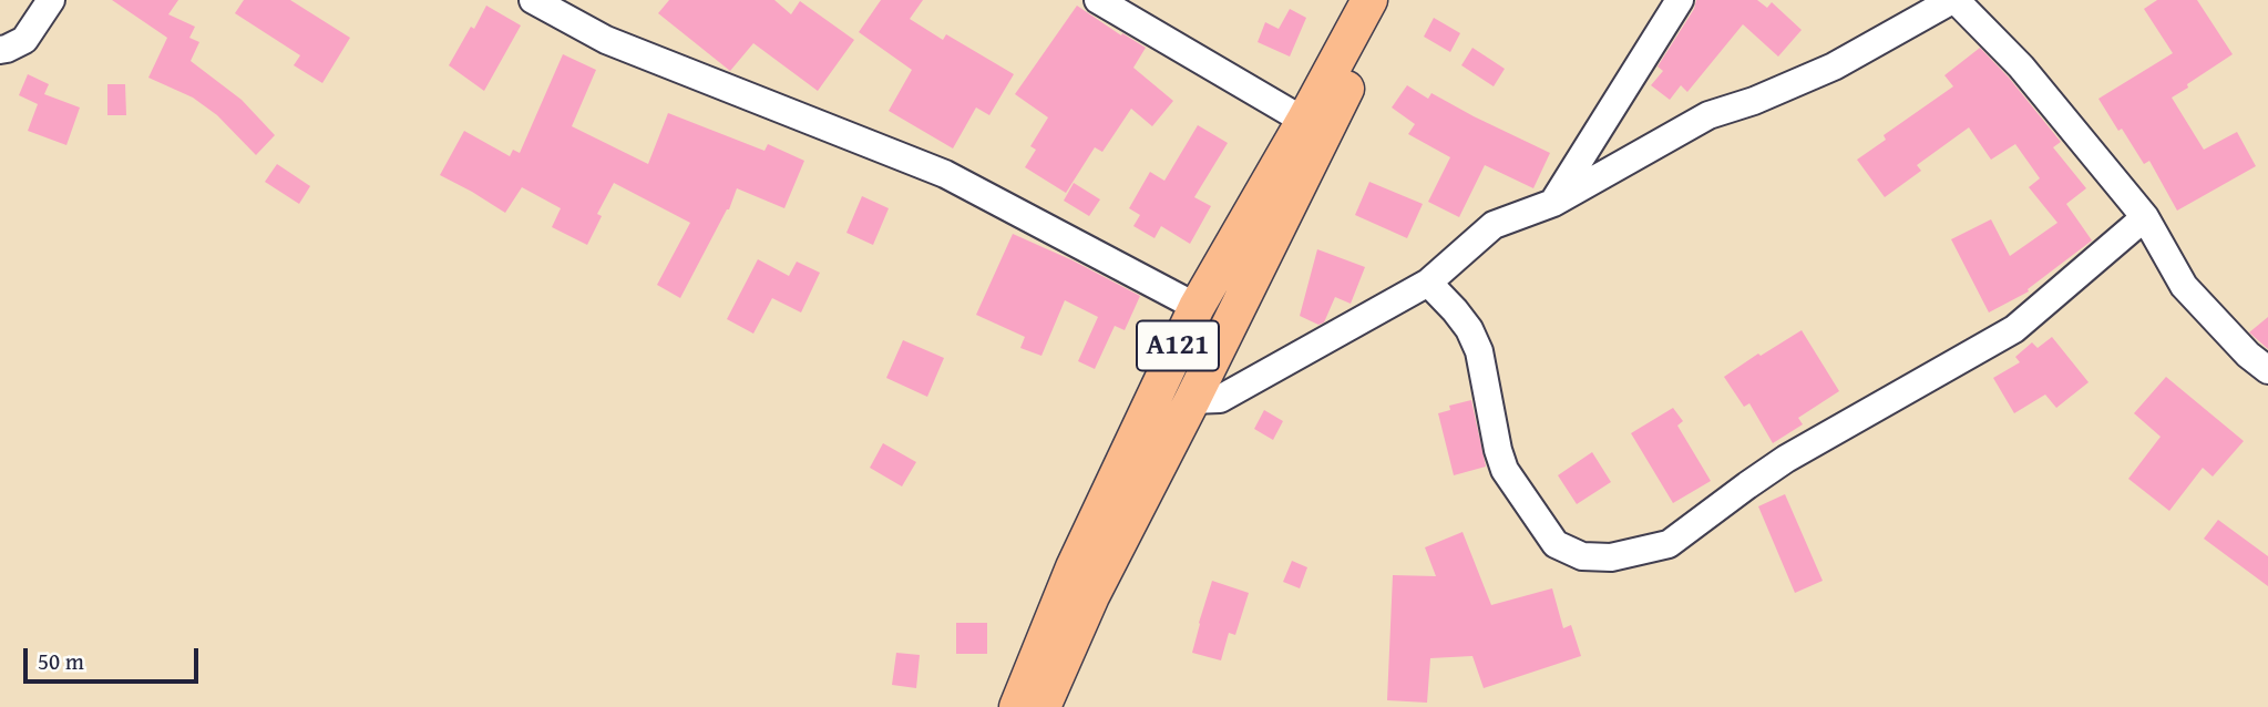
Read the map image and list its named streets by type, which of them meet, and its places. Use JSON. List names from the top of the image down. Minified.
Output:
{"streets":{"main road":["A121"]},"scale_bar":"50 m"}
